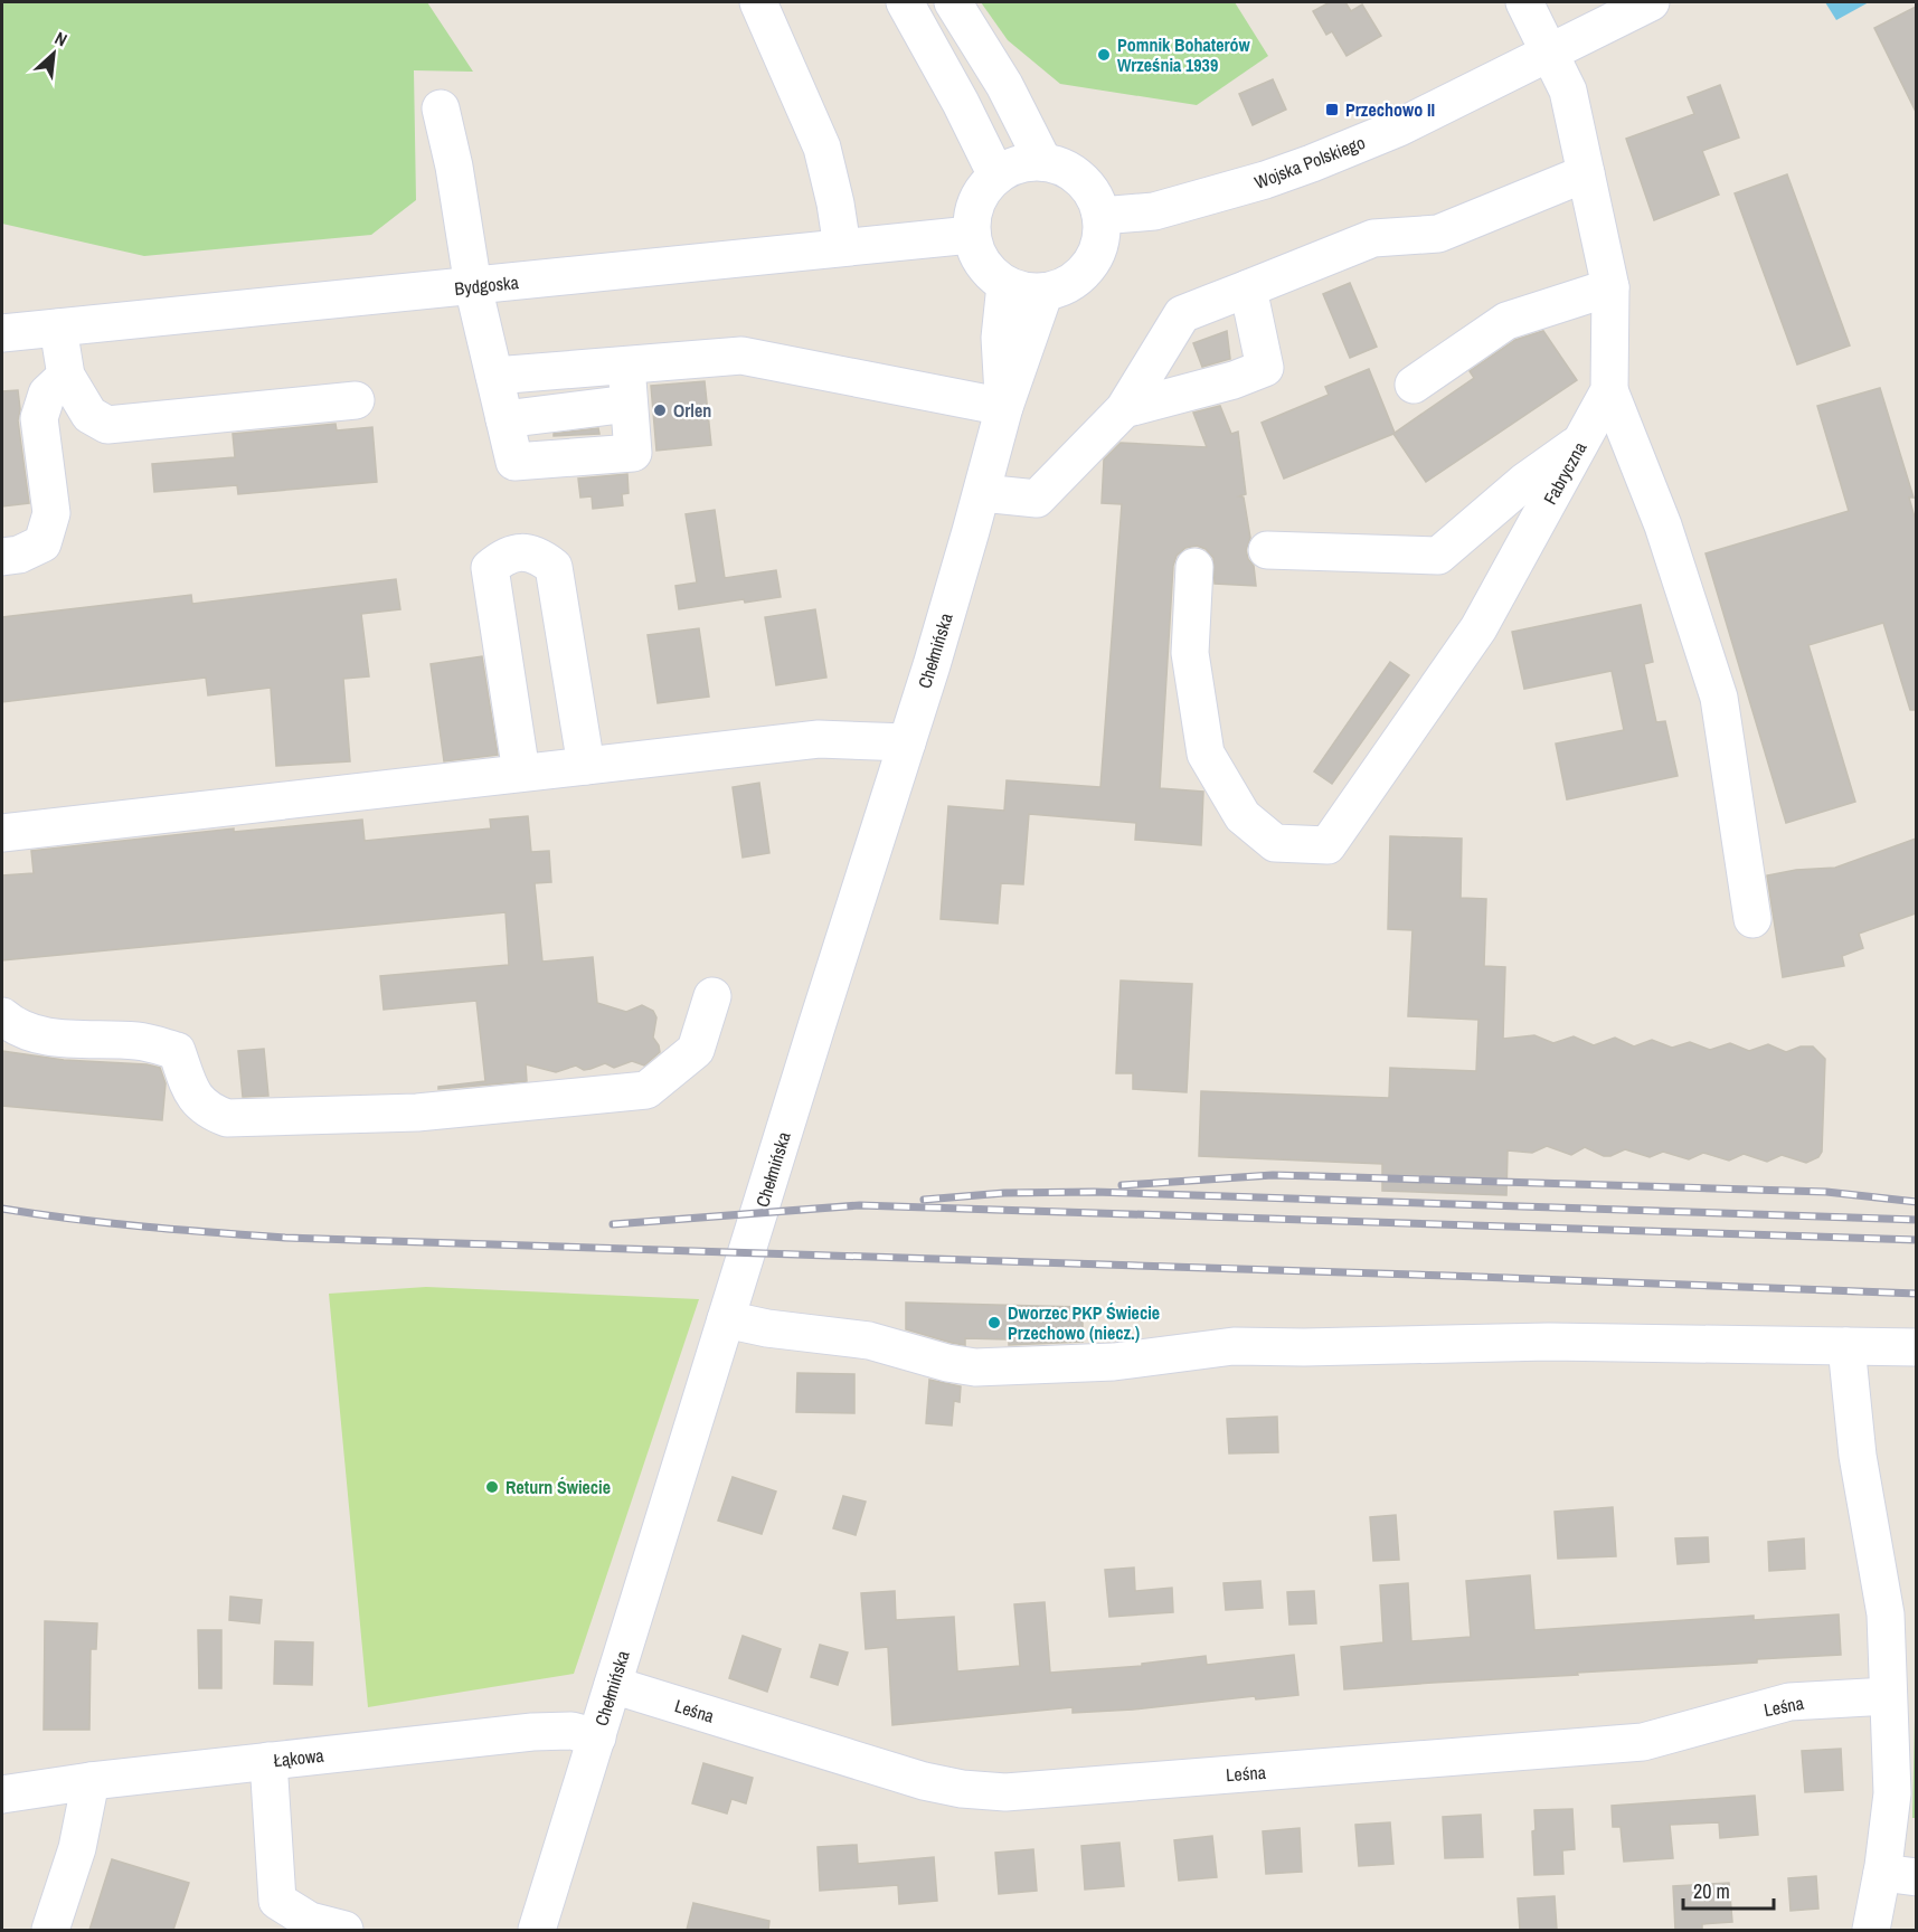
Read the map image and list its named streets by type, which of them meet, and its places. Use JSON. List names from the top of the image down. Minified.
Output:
{"streets":{"street":["Wojska Polskiego","Bydgoska","Fabryczna","Chełmińska","Leśna","Łąkowa"]},"crossings":[["Wojska Polskiego","Bydgoska"],["Wojska Polskiego","Fabryczna"],["Wojska Polskiego","Chełmińska"],["Bydgoska","Chełmińska"],["Chełmińska","Leśna"],["Chełmińska","Łąkowa"]],"places":{"other":["Pomnik Bohaterów Września 1939","Orlen","Dworzec PKP Świecie Przechowo (niecz.)","Return Świecie"],"transit":["Przechowo II"]},"scale_bar":"20 m","north":"top right"}
